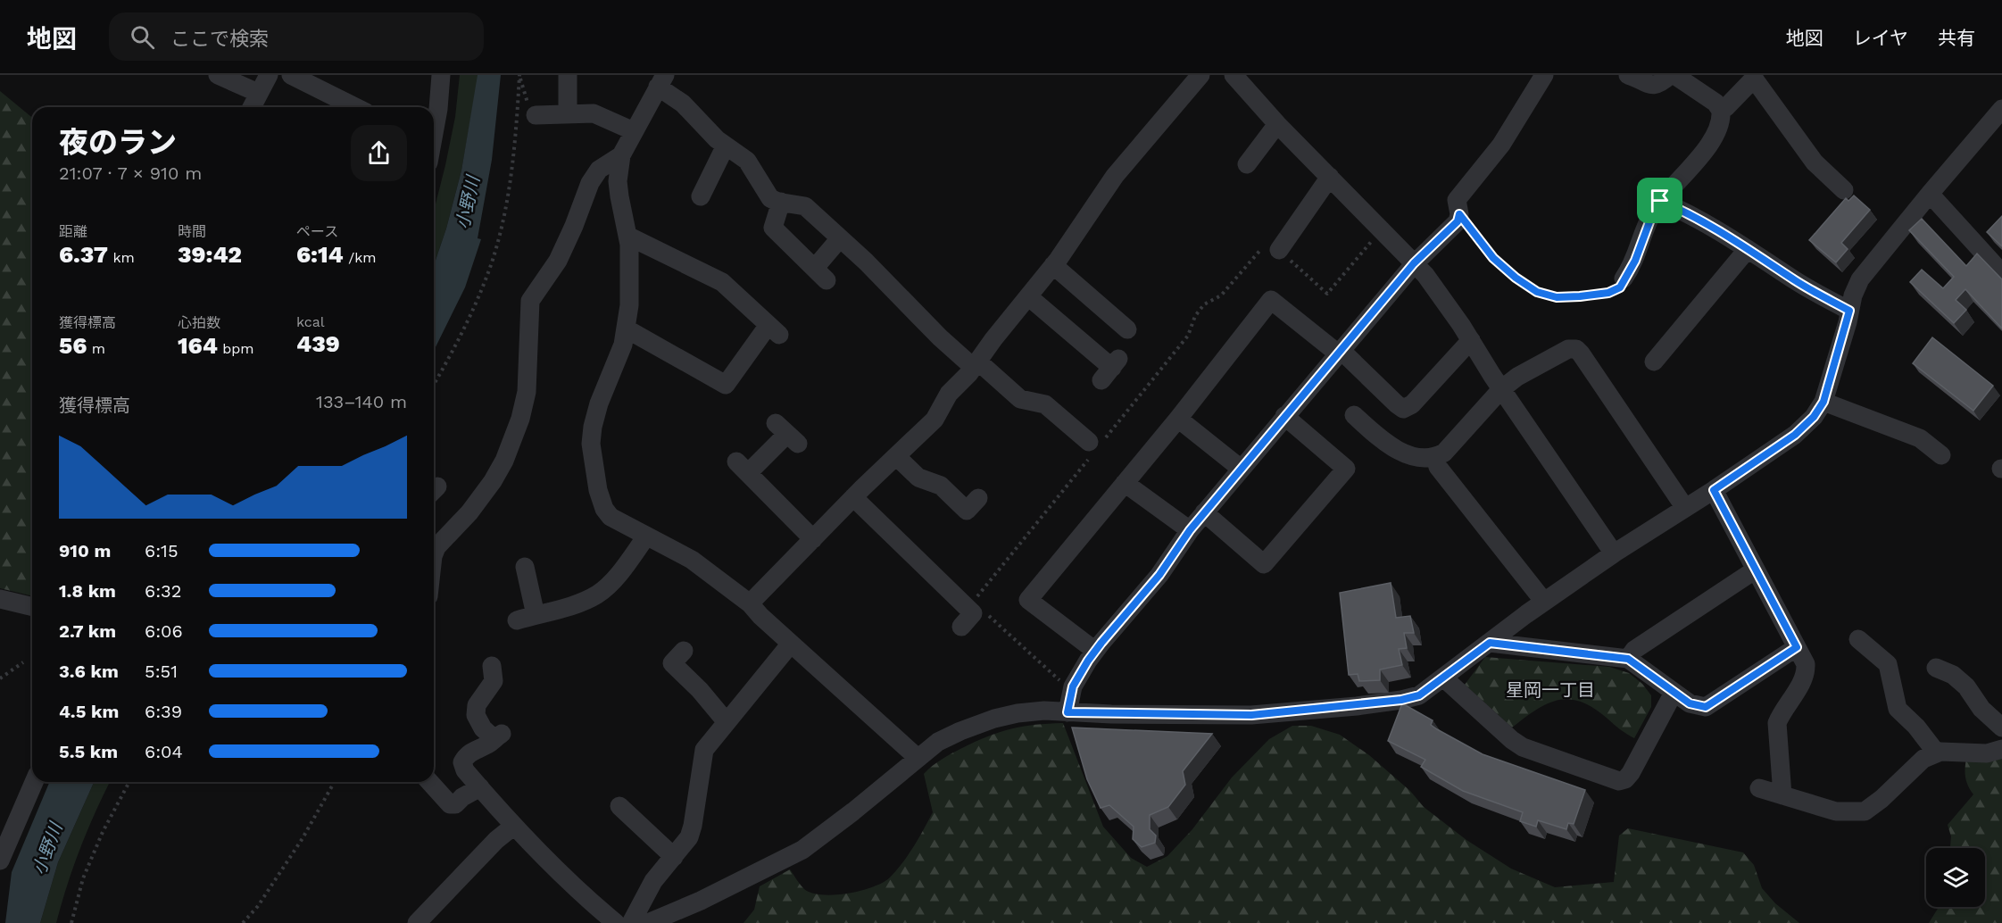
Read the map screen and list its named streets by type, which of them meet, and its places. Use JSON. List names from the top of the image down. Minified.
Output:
{"districts":["星岡一丁目"],"water":["小野川"],"page":{"header":"地図","search":"ここで検索","nav":["地図","レイヤ","共有"],"heading":["夜のラン","21:07 · 7 × 910 m"],"stats":[["距離","6.37 km"],["時間","39:42"],["ペース","6:14 /km"],["獲得標高","56 m"],["心拍数","164 bpm"],["kcal","439"]],"chart":["獲得標高","133–140 m"],"list":[{"name":"910 m","note":"6:15"},{"name":"1.8 km","note":"6:32"},{"name":"2.7 km","note":"6:06"},{"name":"3.6 km","note":"5:51"},{"name":"4.5 km","note":"6:39"},{"name":"5.5 km","note":"6:04"}]}}
